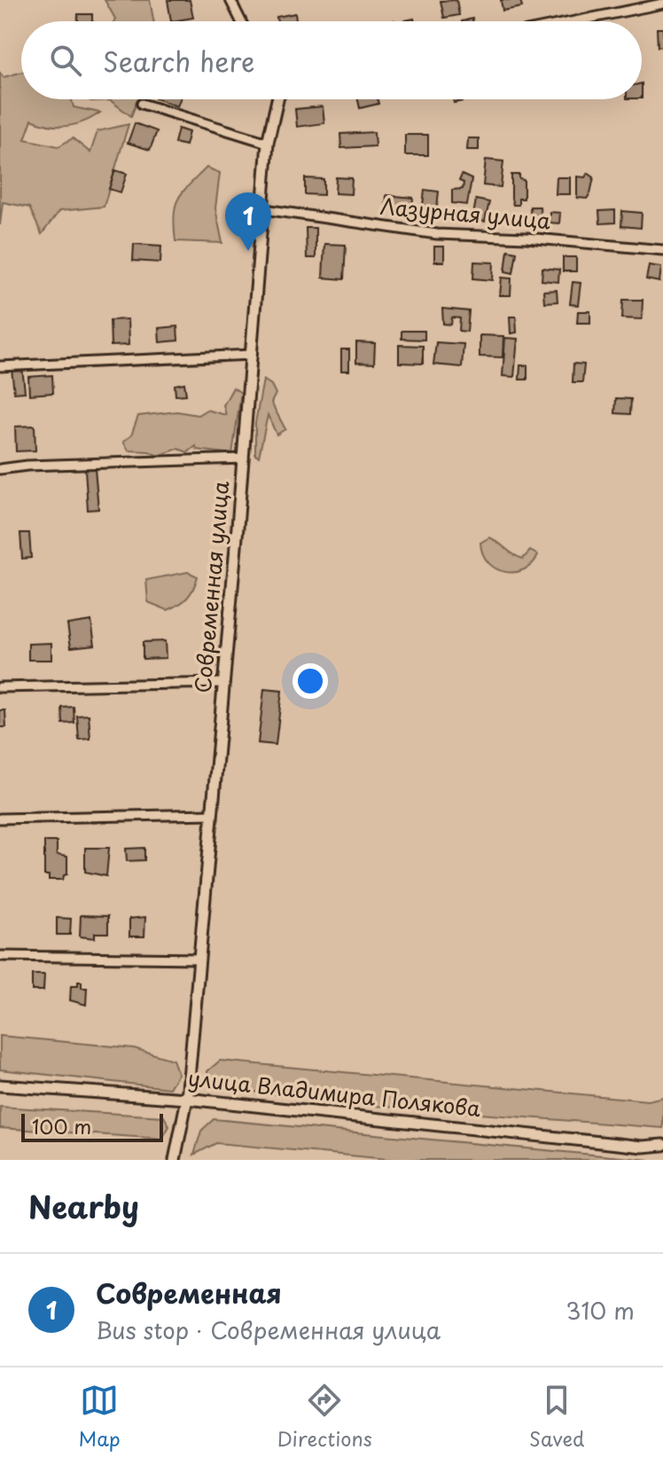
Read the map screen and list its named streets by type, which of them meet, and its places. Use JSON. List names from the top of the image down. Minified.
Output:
{"streets":{"street":["Лазурная улица","Современная улица","улица Владимира Полякова"]},"crossings":[["Лазурная улица","Современная улица"],["Современная улица","улица Владимира Полякова"]],"scale_bar":"100 m","page":{"search":"Search here","pins":"1","scale":"100 m","heading":"Nearby","list":[{"mark":"1","name":"Современная","note":"Bus stop · Современная улица","value":"310 m"}],"nav":["Map","Directions","Saved"]}}
